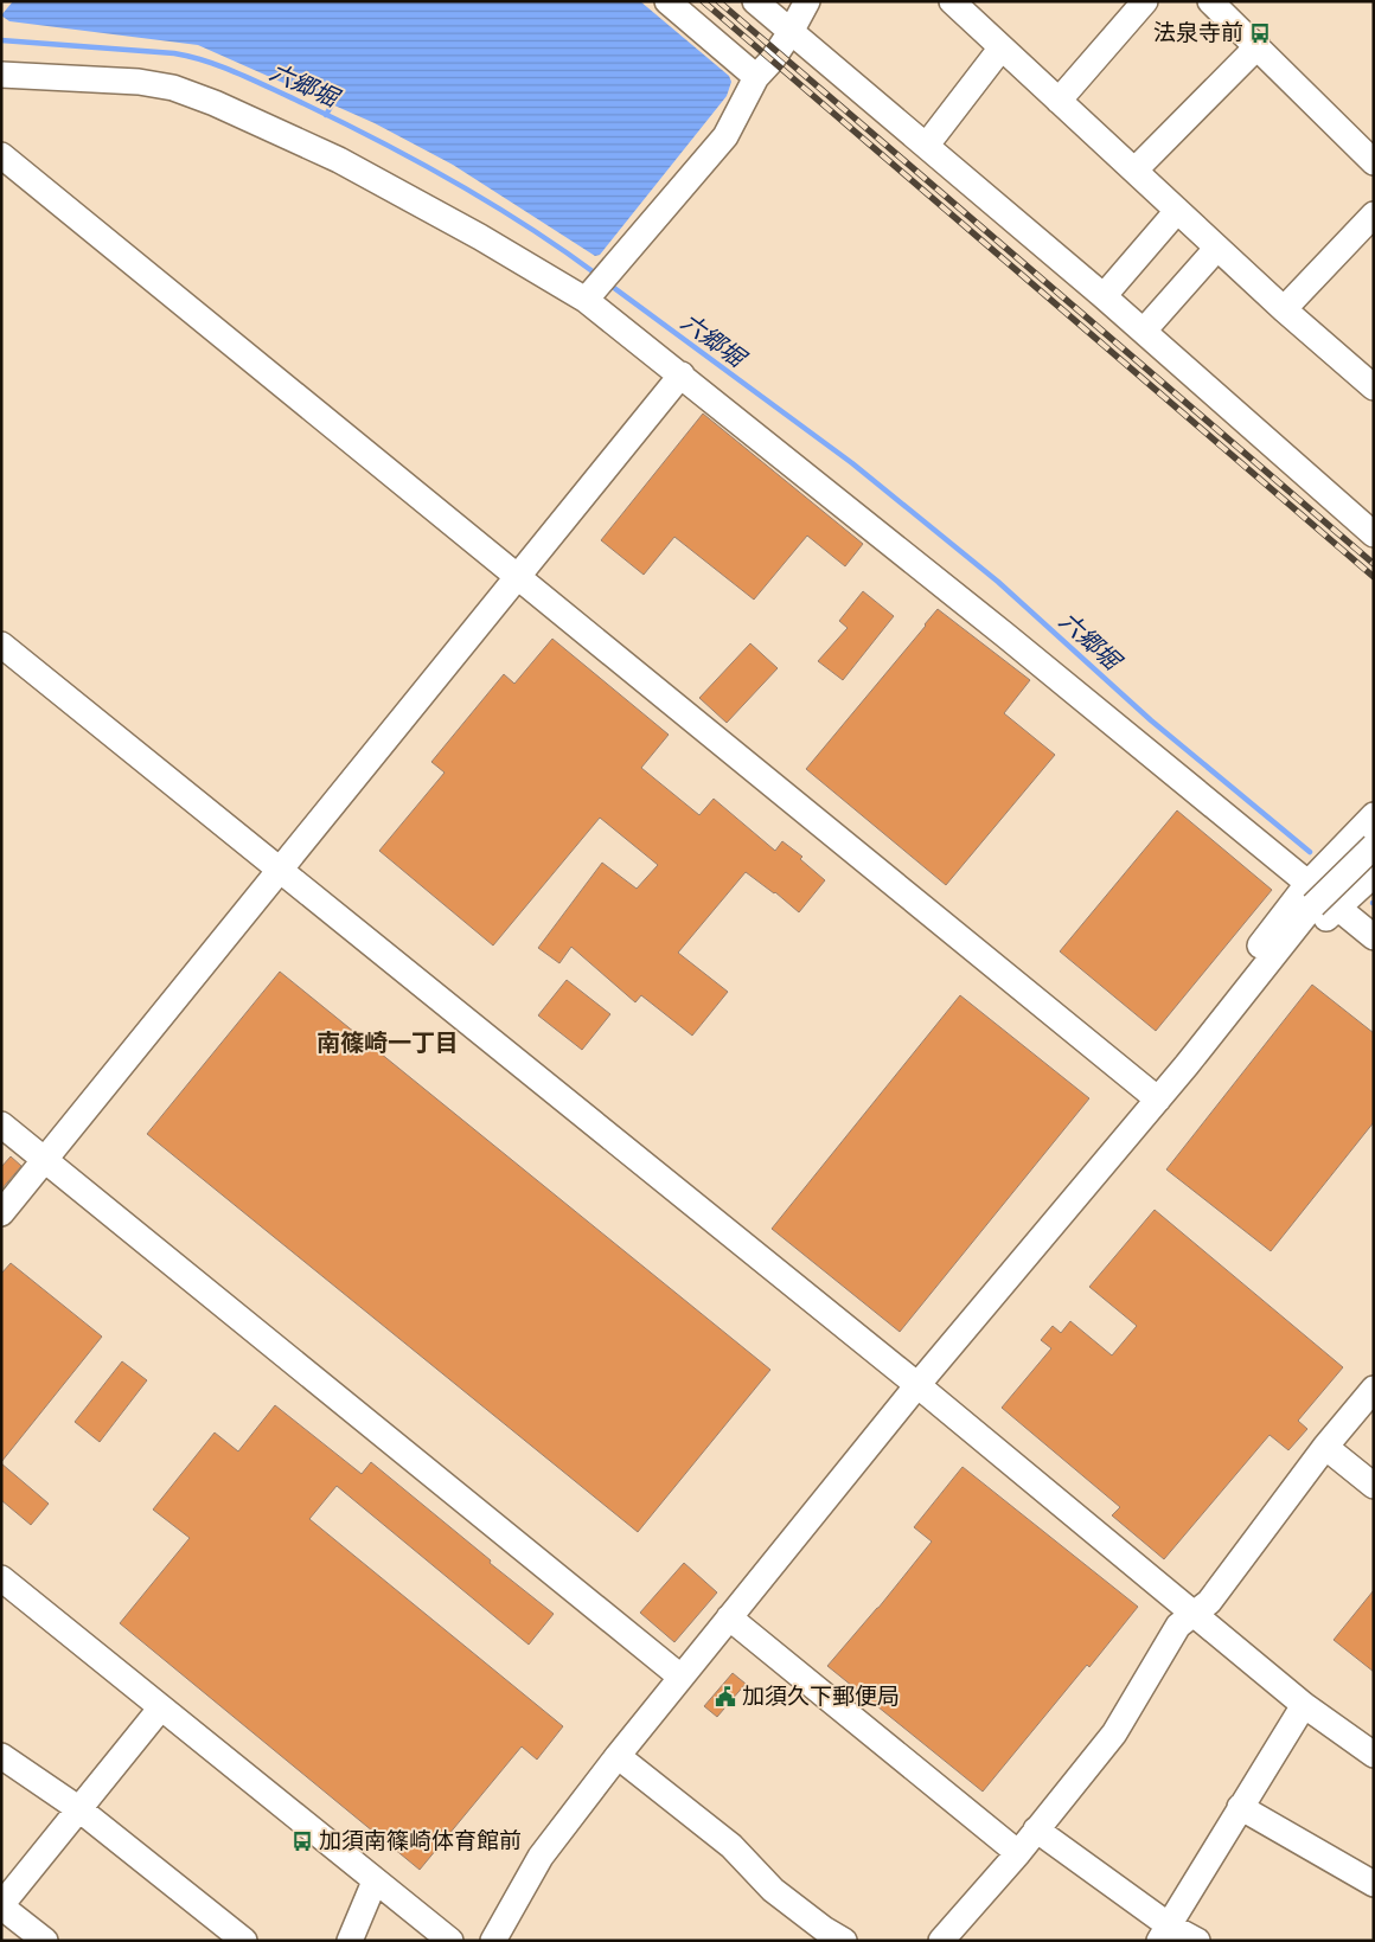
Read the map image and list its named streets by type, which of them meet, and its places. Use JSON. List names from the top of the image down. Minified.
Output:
{"districts":["南篠崎一丁目"],"water":["六郷堀"],"places":{"bus stop":["法泉寺前","加須南篠崎体育館前"],"public building":["加須久下郵便局"]}}
